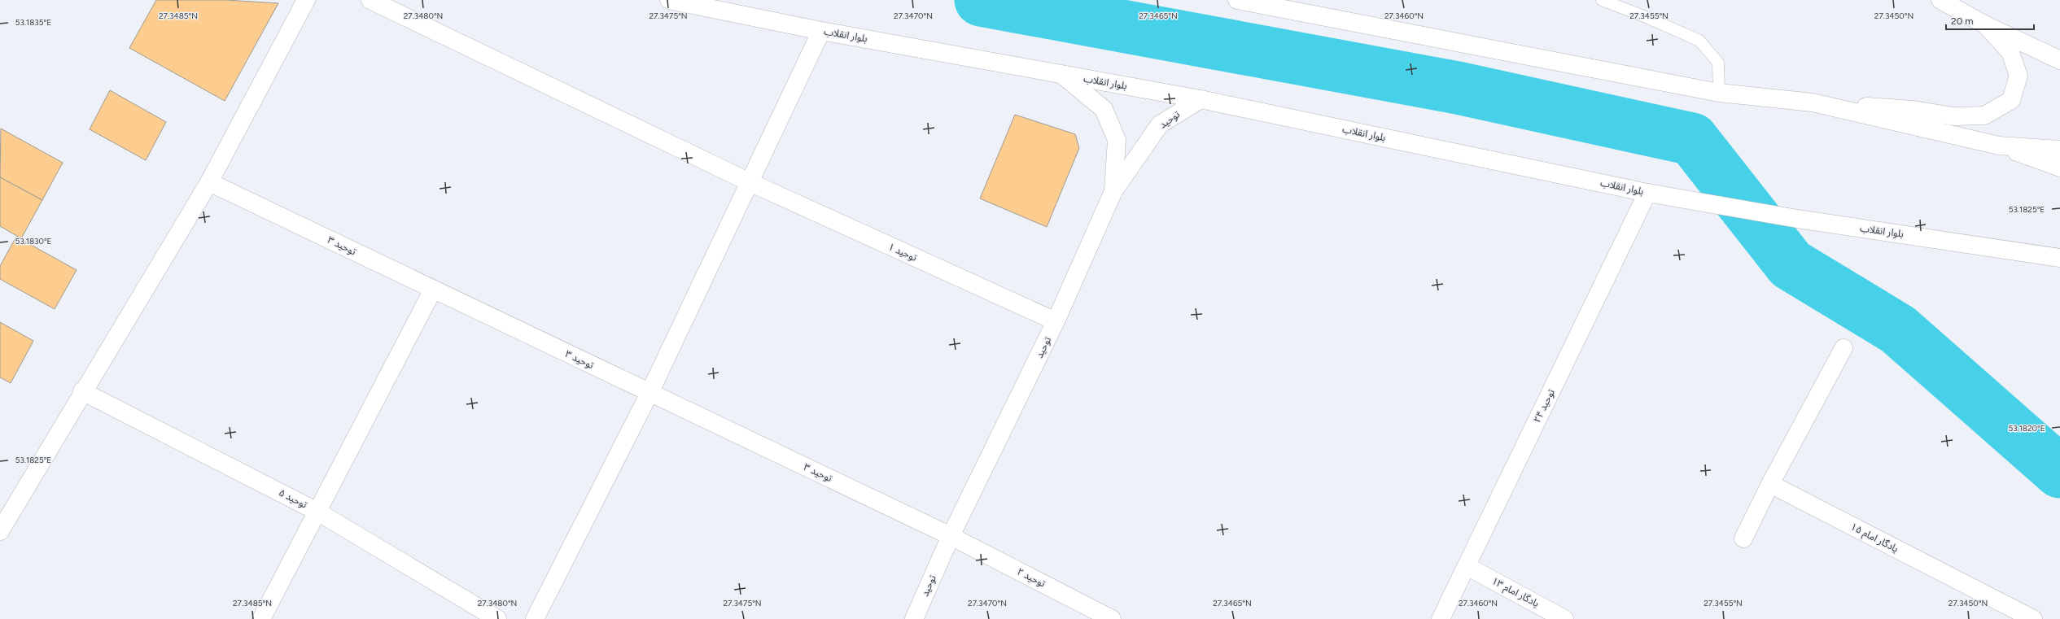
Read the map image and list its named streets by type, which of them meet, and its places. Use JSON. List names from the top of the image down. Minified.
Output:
{"streets":{"street":["بلوار انقلاب","توحید","توحید ۳","توحید ۱","توحید ۲۴","توحید ۵","یادگار امام ۱۵","توحید ۲","یادگار امام ۱۳"]},"crossings":[["بلوار انقلاب","توحید"],["بلوار انقلاب","توحید ۲۴"],["توحید","توحید ۳"],["توحید","توحید ۱"],["توحید","توحید ۲"],["توحید ۳","توحید ۲"],["توحید ۲۴","یادگار امام ۱۳"]],"scale_bar":"20 m","coordinates":["27.3485°N","27.3480°N","27.3475°N","27.3470°N","27.3465°N","27.3460°N","27.3455°N","27.3450°N","53.1835°E","53.1825°E","53.1830°E","53.1820°E"]}
